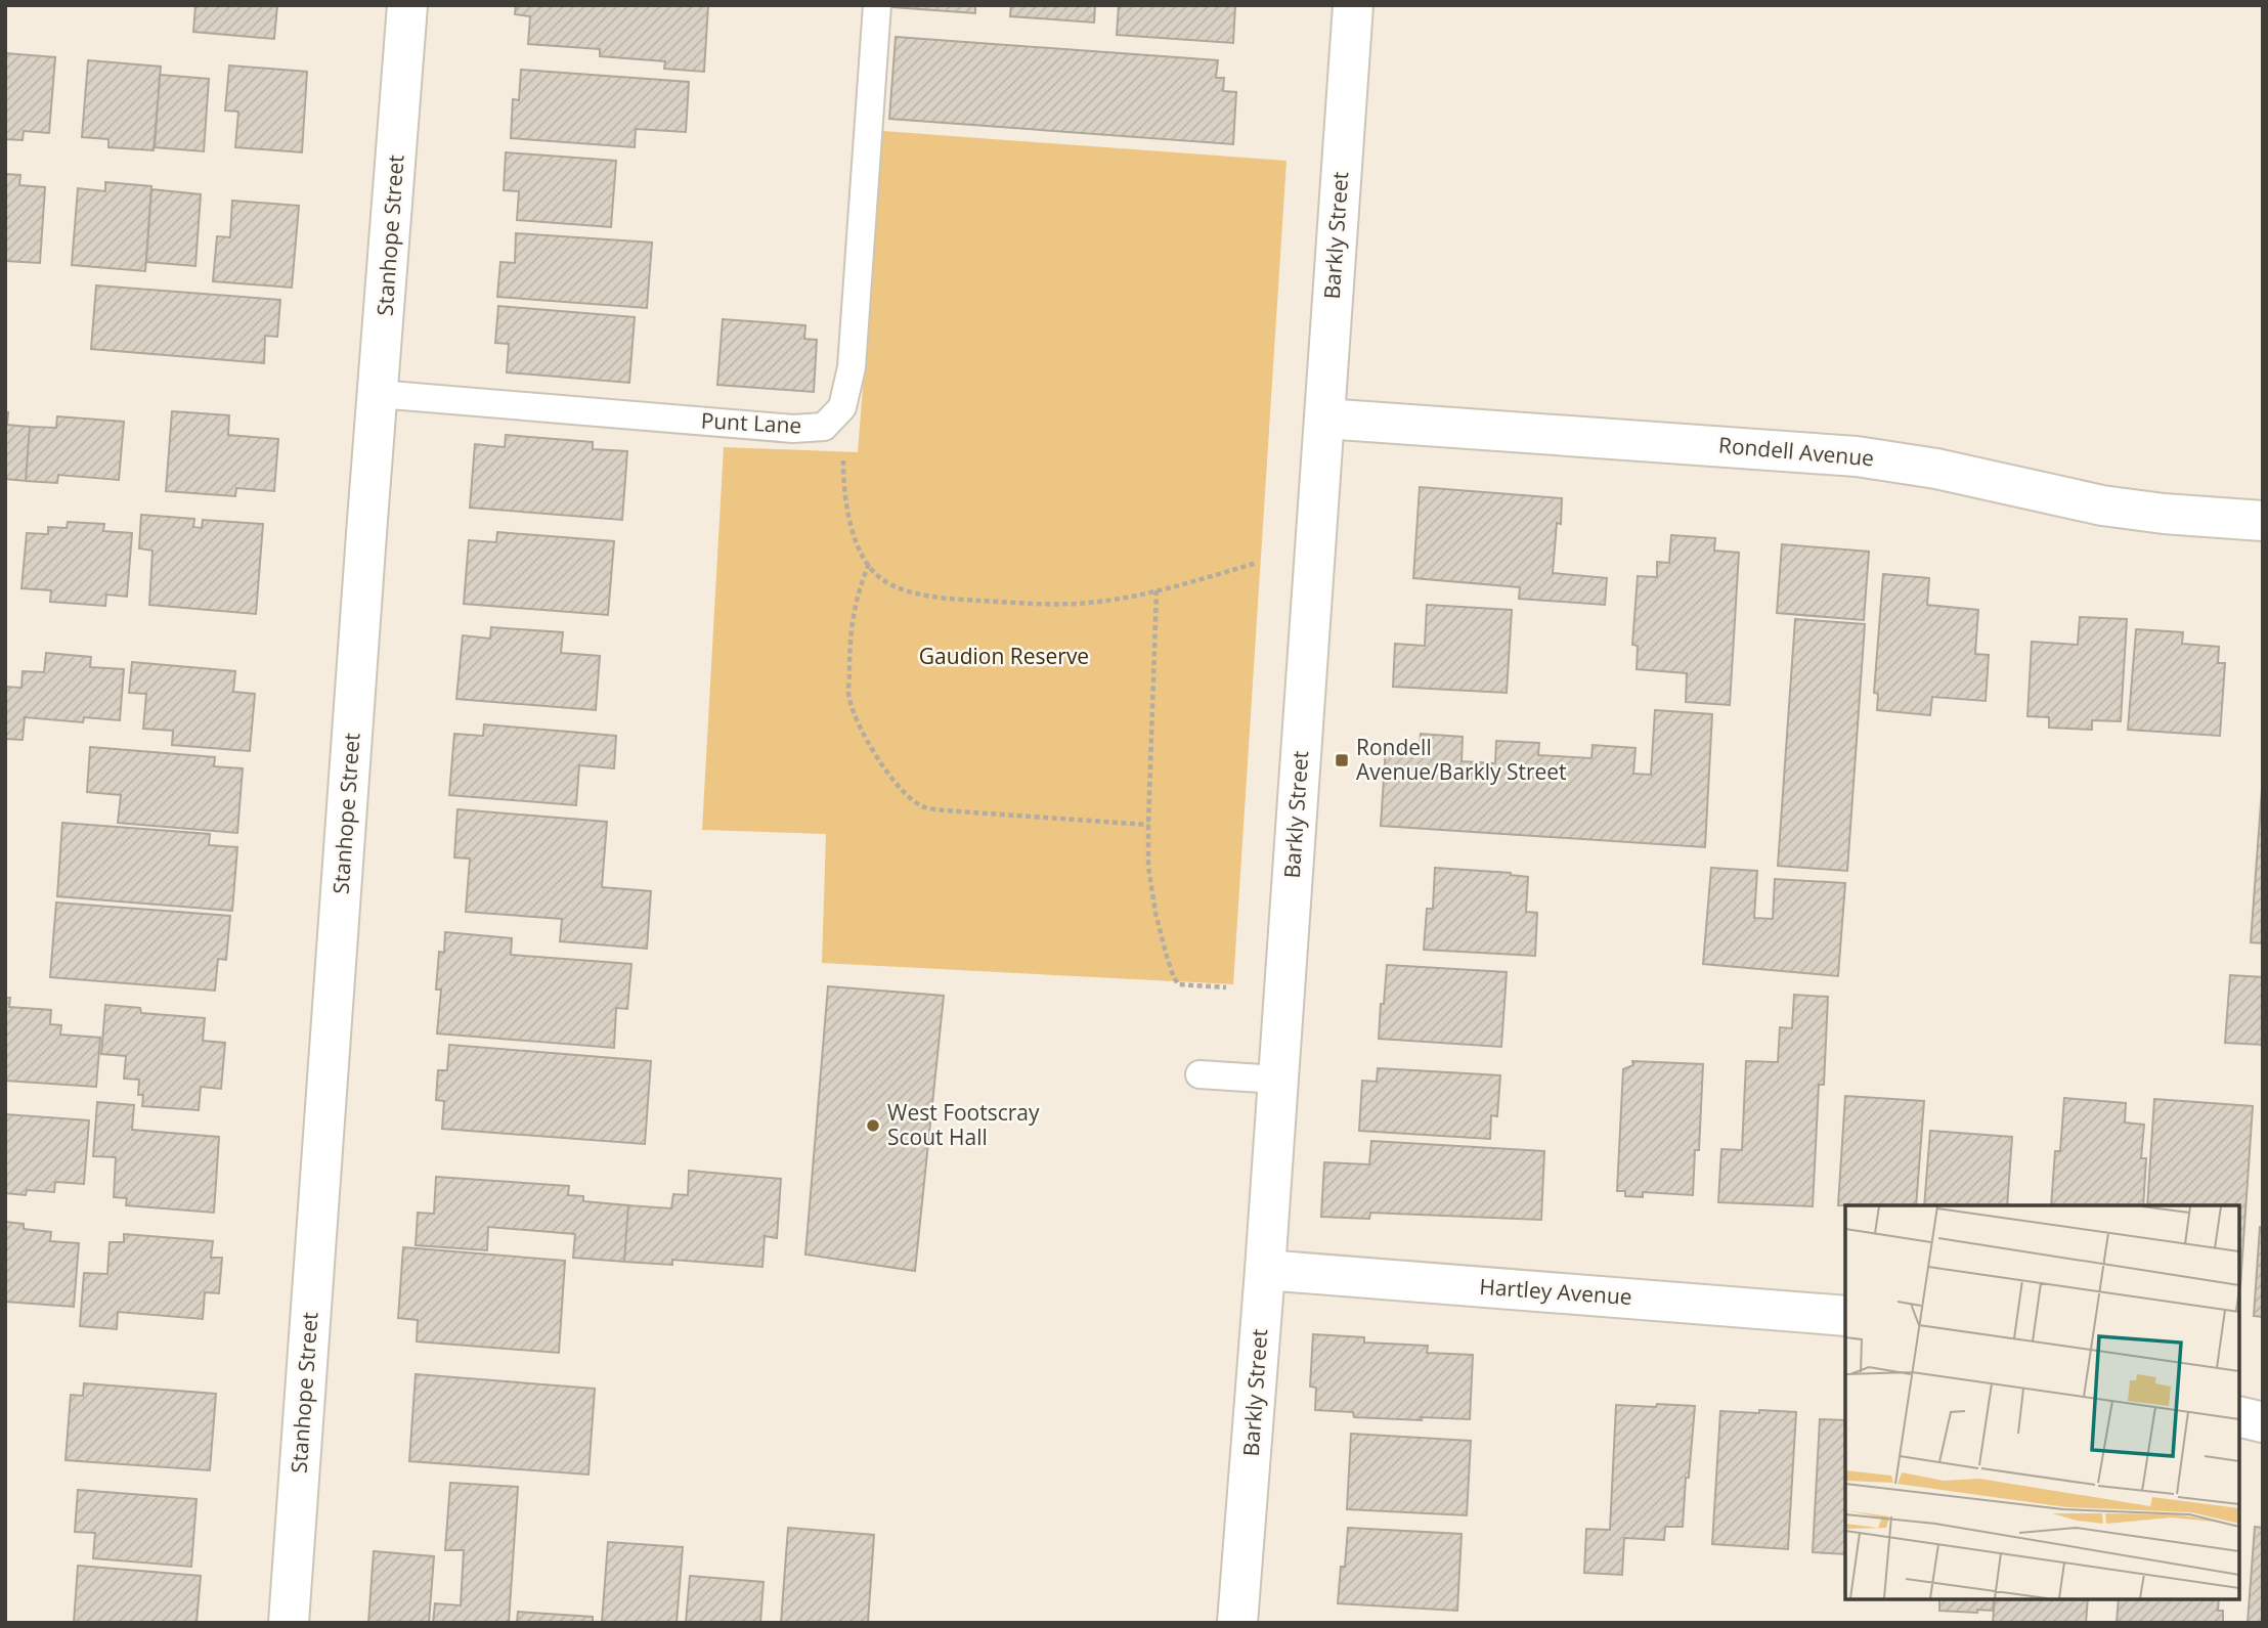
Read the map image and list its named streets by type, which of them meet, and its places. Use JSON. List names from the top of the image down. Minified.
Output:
{"streets":{"street":["Stanhope Street","Barkly Street","Rondell Avenue","Hartley Avenue"],"lane":["Punt Lane"]},"crossings":[["Stanhope Street","Punt Lane"],["Barkly Street","Rondell Avenue"],["Barkly Street","Hartley Avenue"]],"parks":["Gaudion Reserve"],"places":{"transit":["Rondell Avenue/Barkly Street"],"other":["West Footscray Scout Hall"]}}
